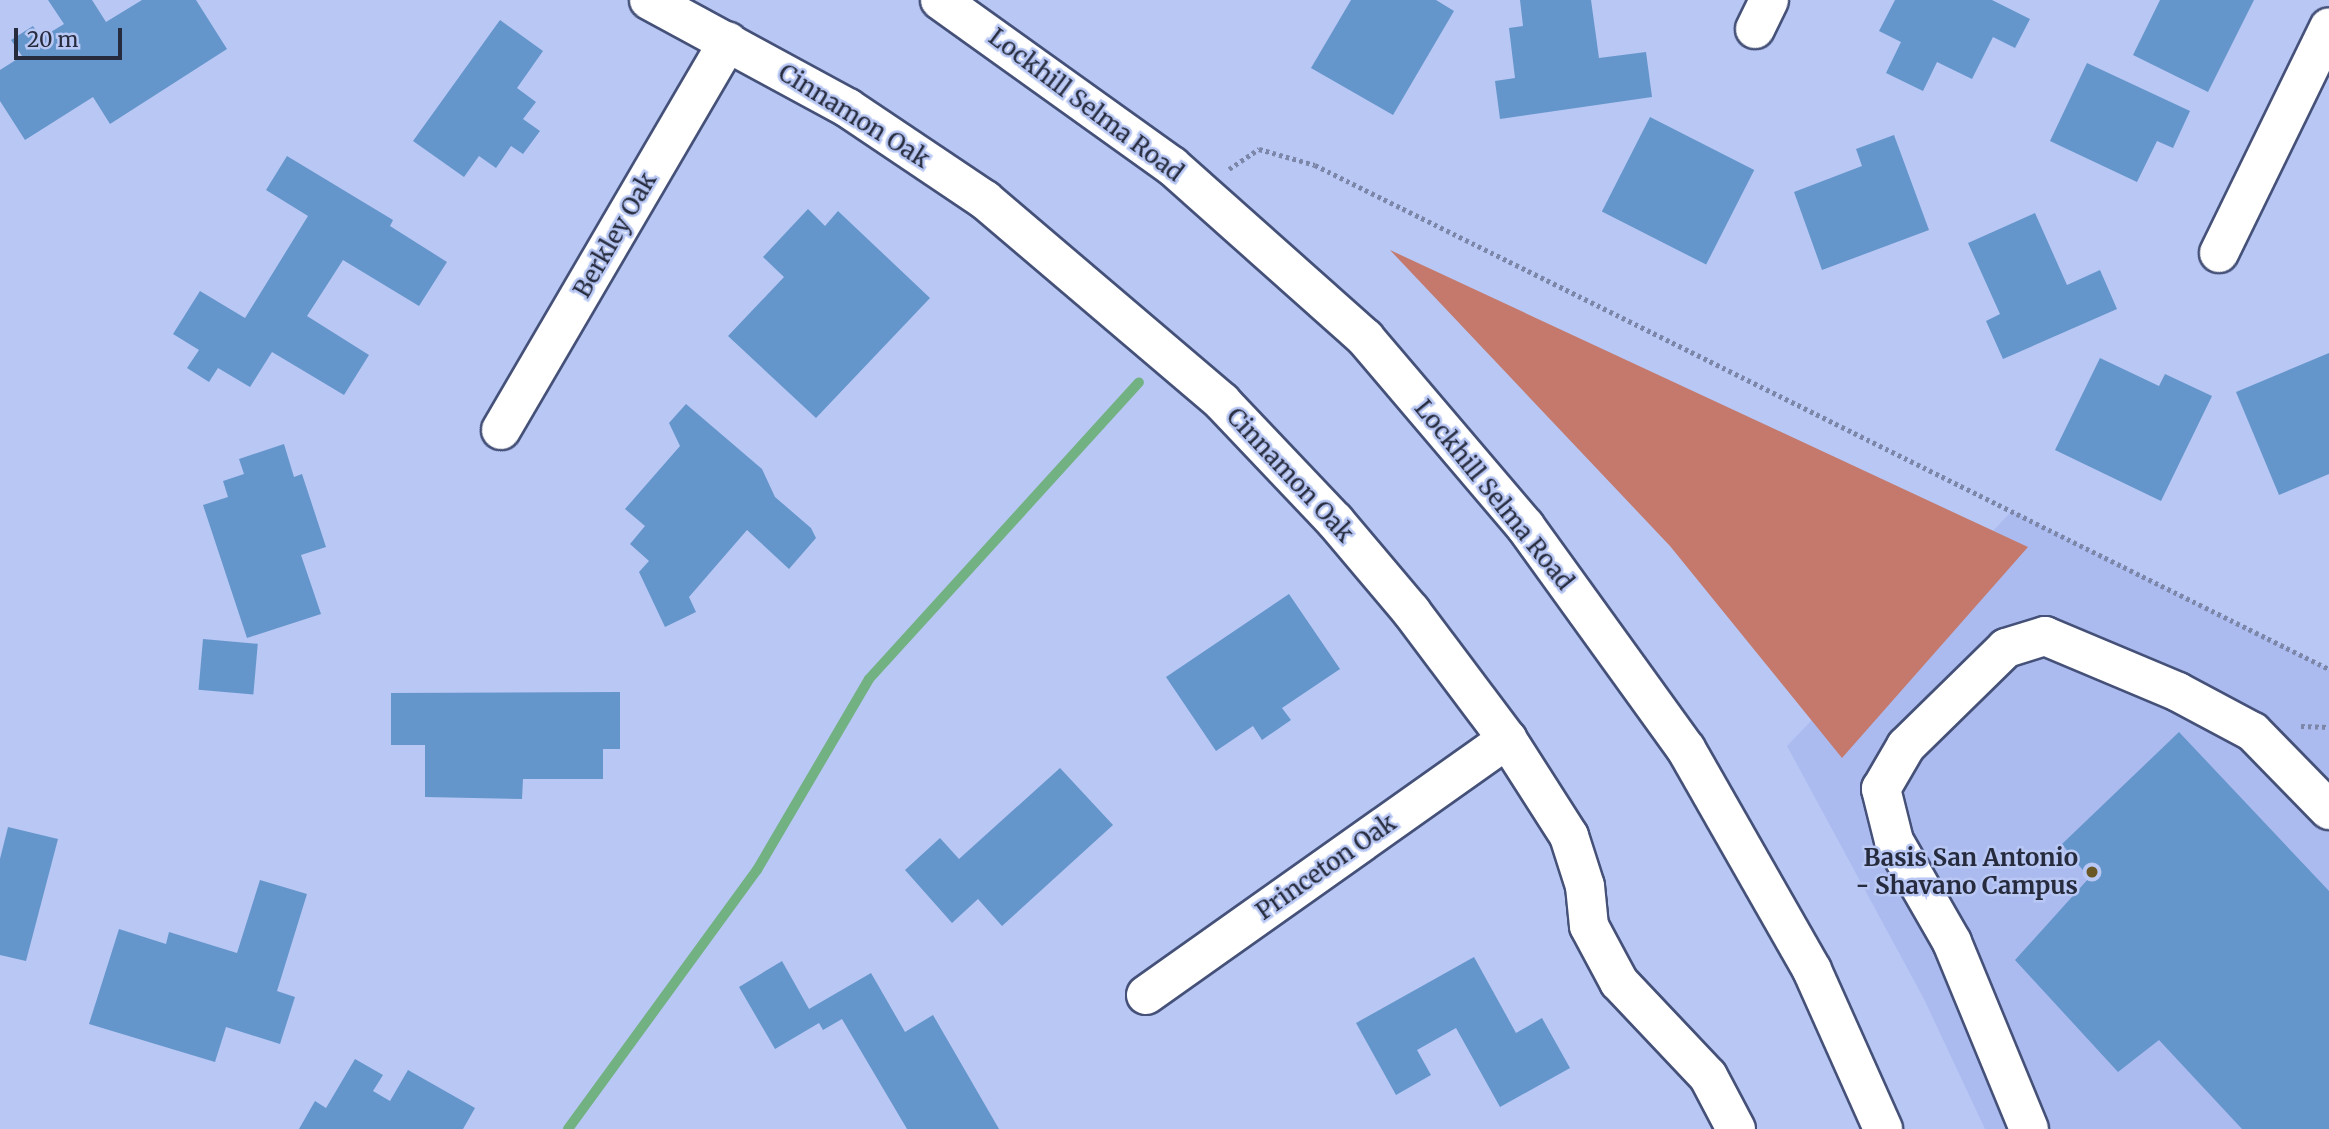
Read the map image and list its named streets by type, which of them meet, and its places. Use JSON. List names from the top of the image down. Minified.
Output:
{"streets":{"street":["Lockhill Selma Road","Cinnamon Oak","Berkley Oak","Princeton Oak"]},"crossings":[["Cinnamon Oak","Berkley Oak"],["Cinnamon Oak","Princeton Oak"]],"places":["Basis San Antonio - Shavano Campus"],"scale_bar":"20 m"}
